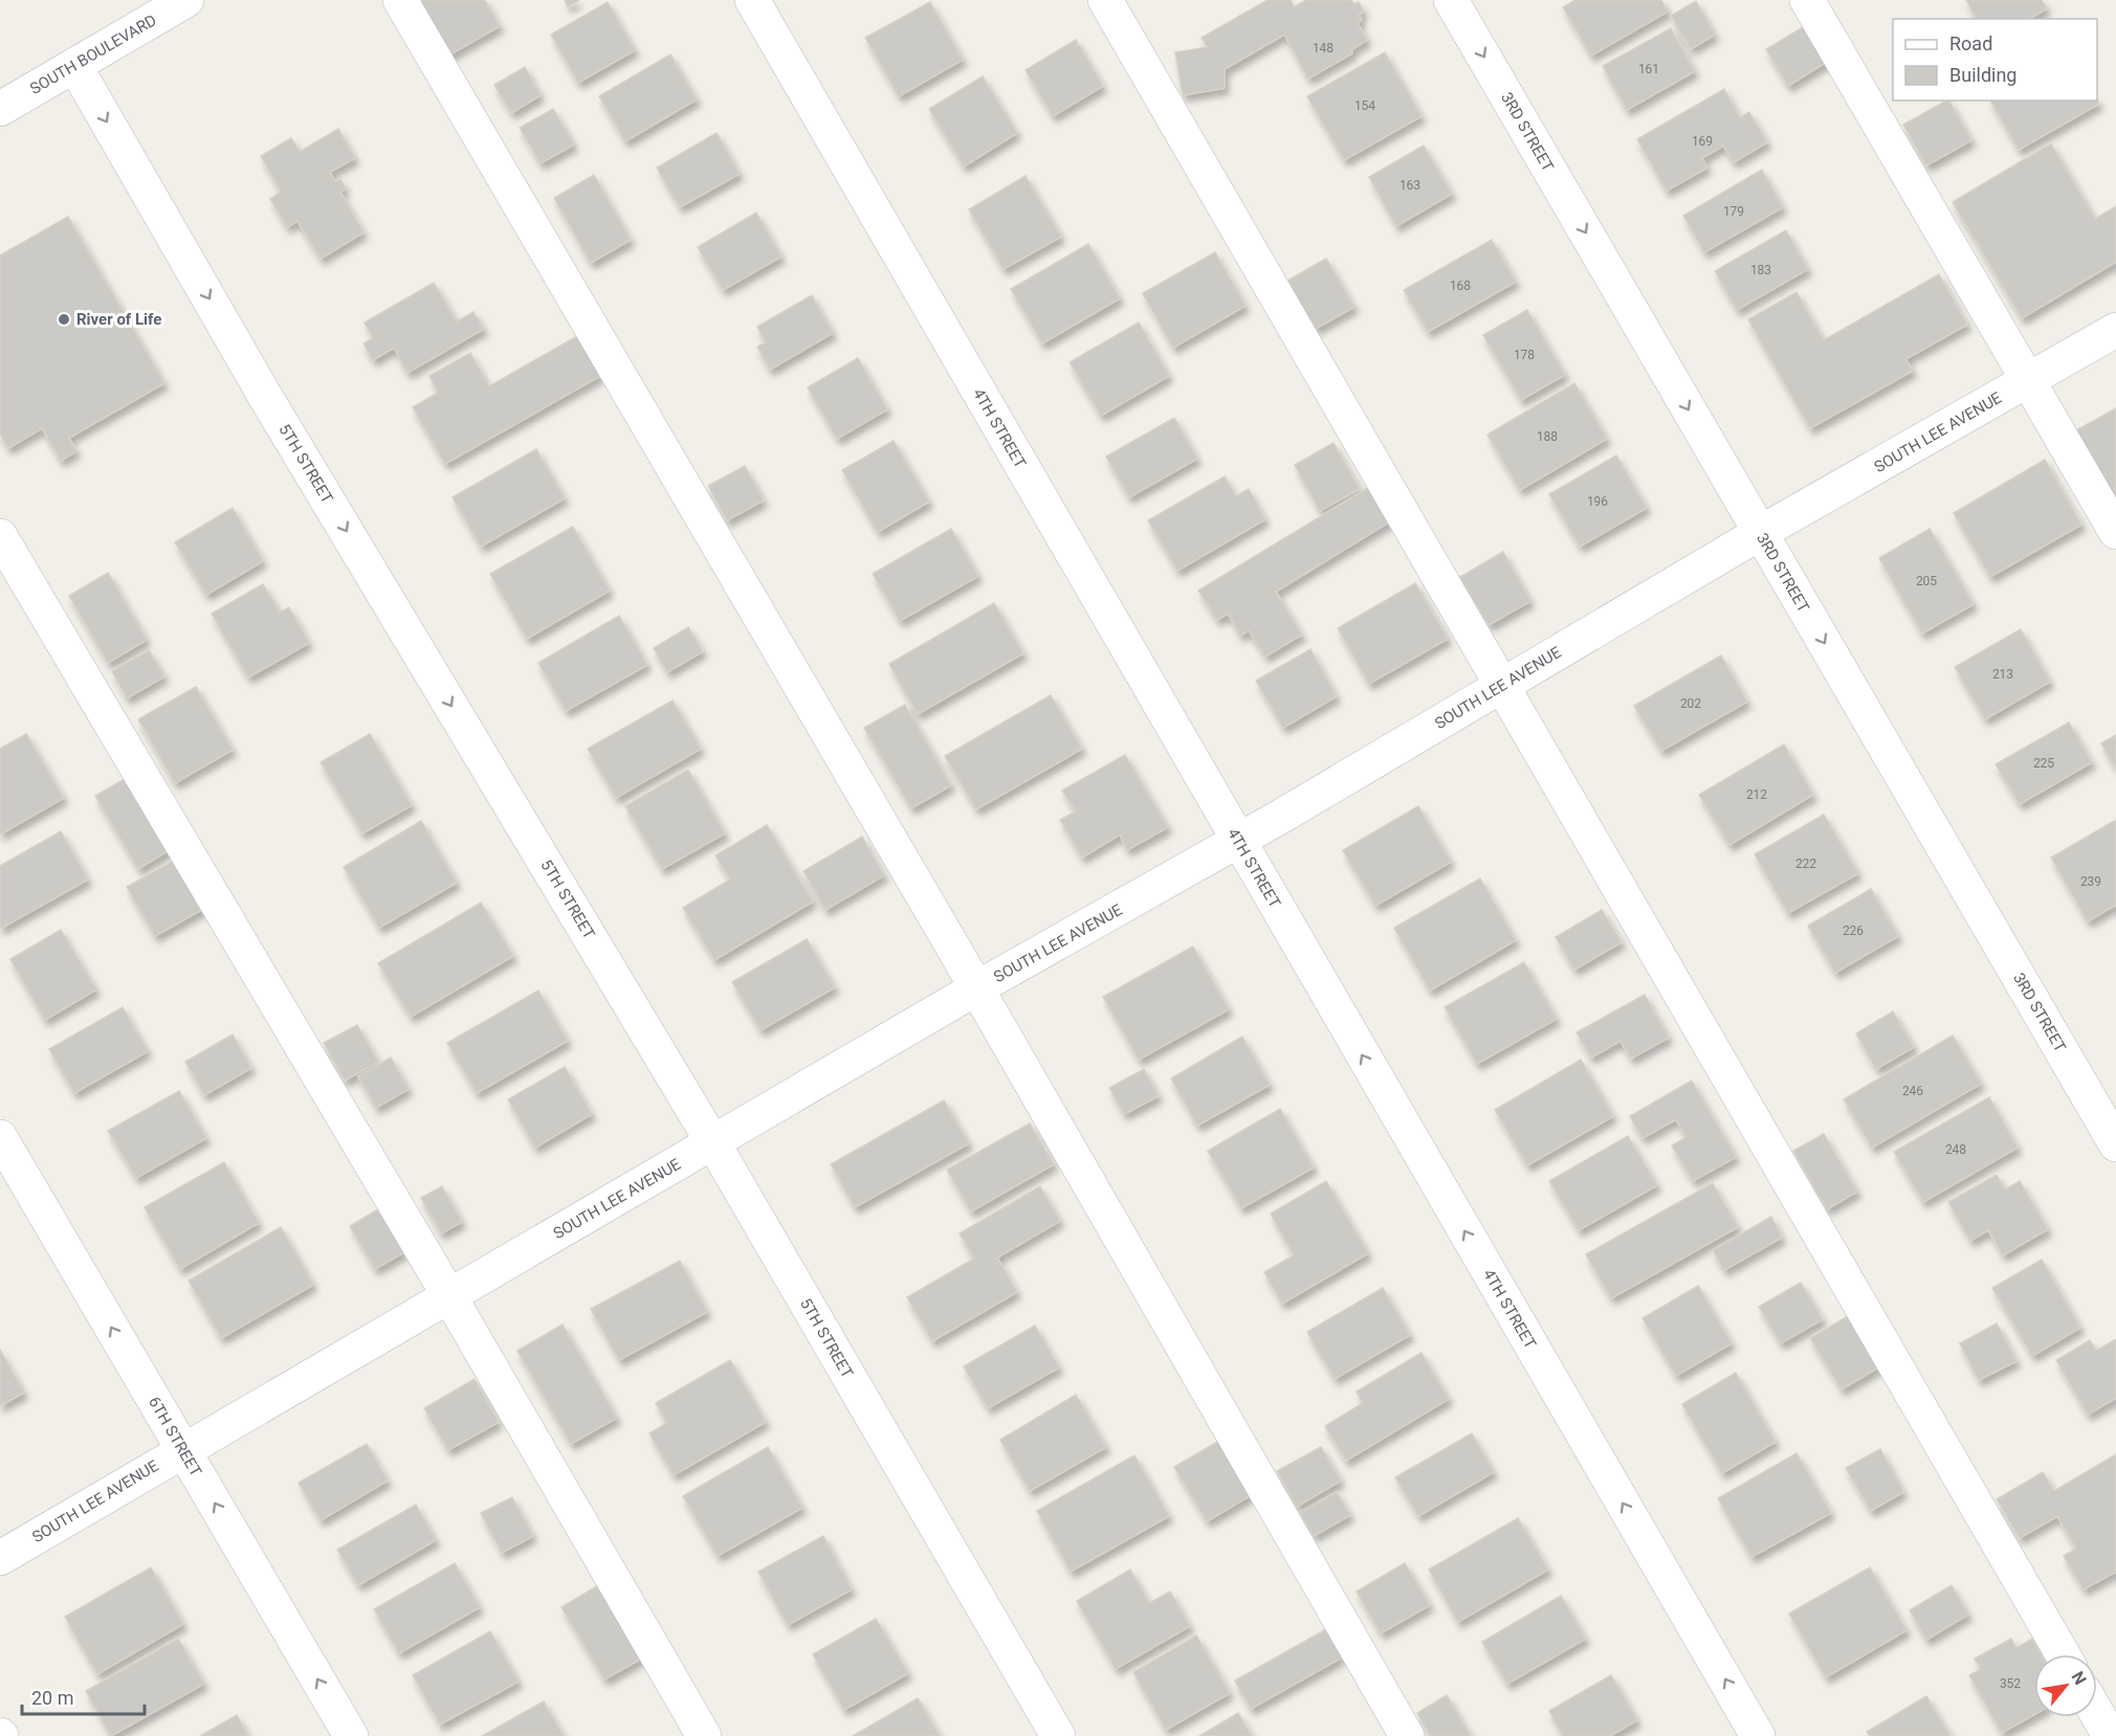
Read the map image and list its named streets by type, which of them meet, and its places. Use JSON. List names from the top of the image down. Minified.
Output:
{"streets":{"street":["SOUTH BOULEVARD","3RD STREET","4TH STREET","SOUTH LEE AVENUE","5TH STREET","6TH STREET"]},"crossings":[["SOUTH BOULEVARD","5TH STREET"],["3RD STREET","SOUTH LEE AVENUE"],["4TH STREET","SOUTH LEE AVENUE"],["SOUTH LEE AVENUE","5TH STREET"],["SOUTH LEE AVENUE","6TH STREET"]],"places":["River of Life"],"house_numbers":["148","161","154","169","163","179","183","168","178","188","196","205","213","202","225","212","222","239","226","246","248","352"],"legend":["Road","Building"],"scale_bar":"20 m","north":"top right"}
